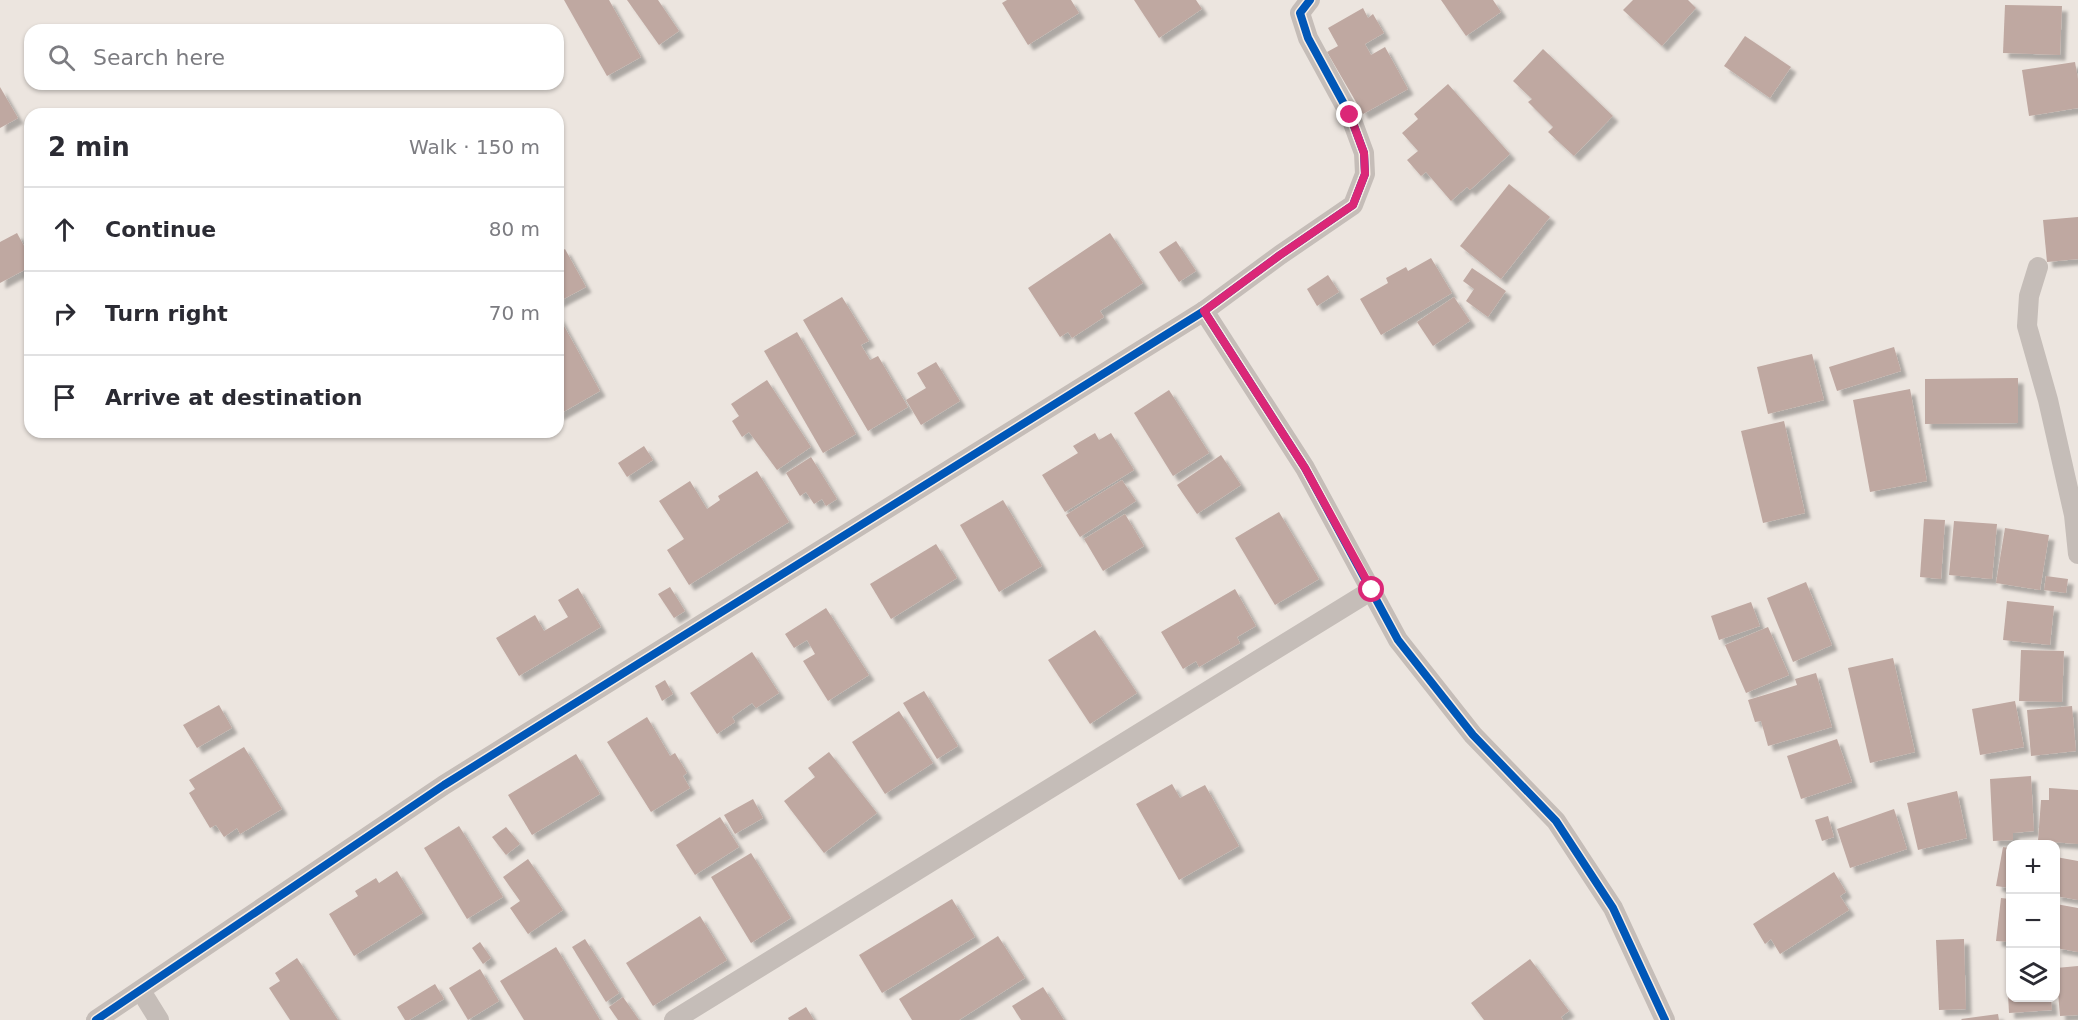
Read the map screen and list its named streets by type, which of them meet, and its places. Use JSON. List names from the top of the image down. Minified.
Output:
{"page":{"search":"Search here","heading":["2 min","Walk · 150 m"],"list":[["Continue","80 m"],["Turn right","70 m"],"Arrive at destination"],"map_buttons":["+","−"]}}
